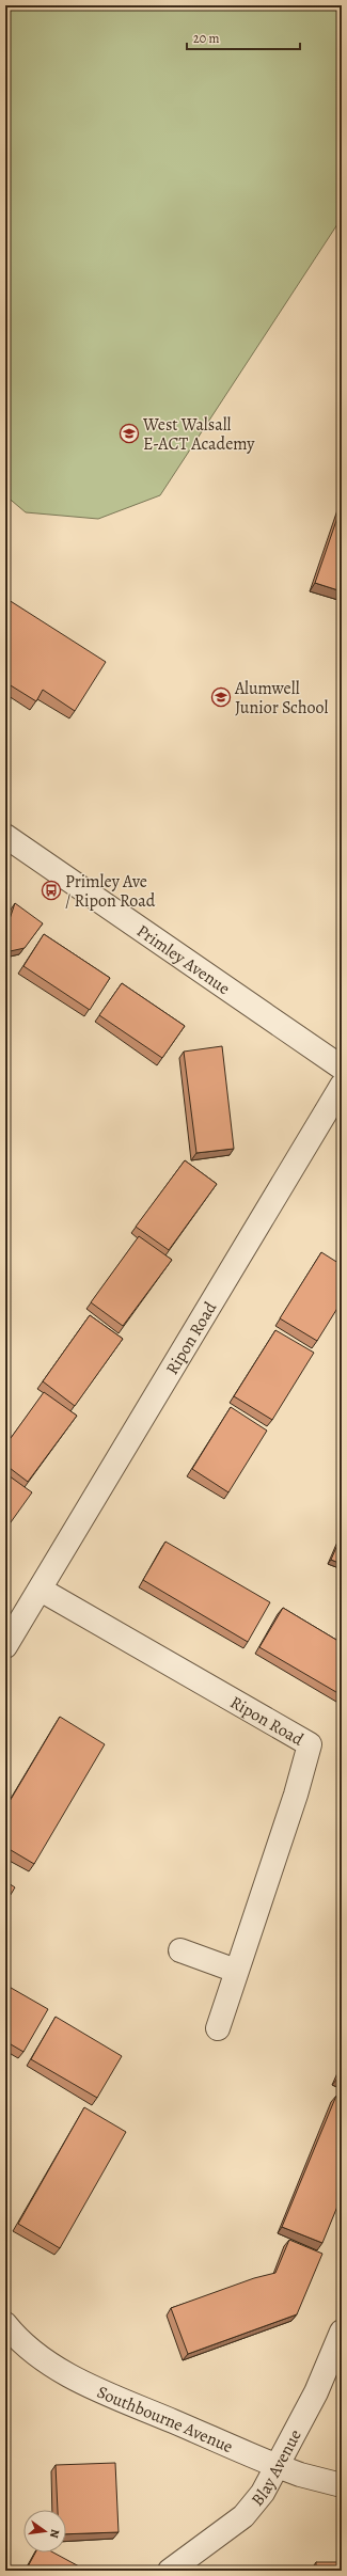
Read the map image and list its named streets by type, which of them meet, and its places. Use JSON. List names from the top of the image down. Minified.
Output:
{"streets":{"street":["Primley Avenue","Ripon Road","Southbourne Avenue","Blay Avenue"]},"crossings":[["Southbourne Avenue","Blay Avenue"]],"places":{"school or university":["West Walsall E-ACT Academy","Alumwell Junior School"],"bus stop":["Primley Ave / Ripon Road"]},"scale_bar":"20 m","north":"right"}
